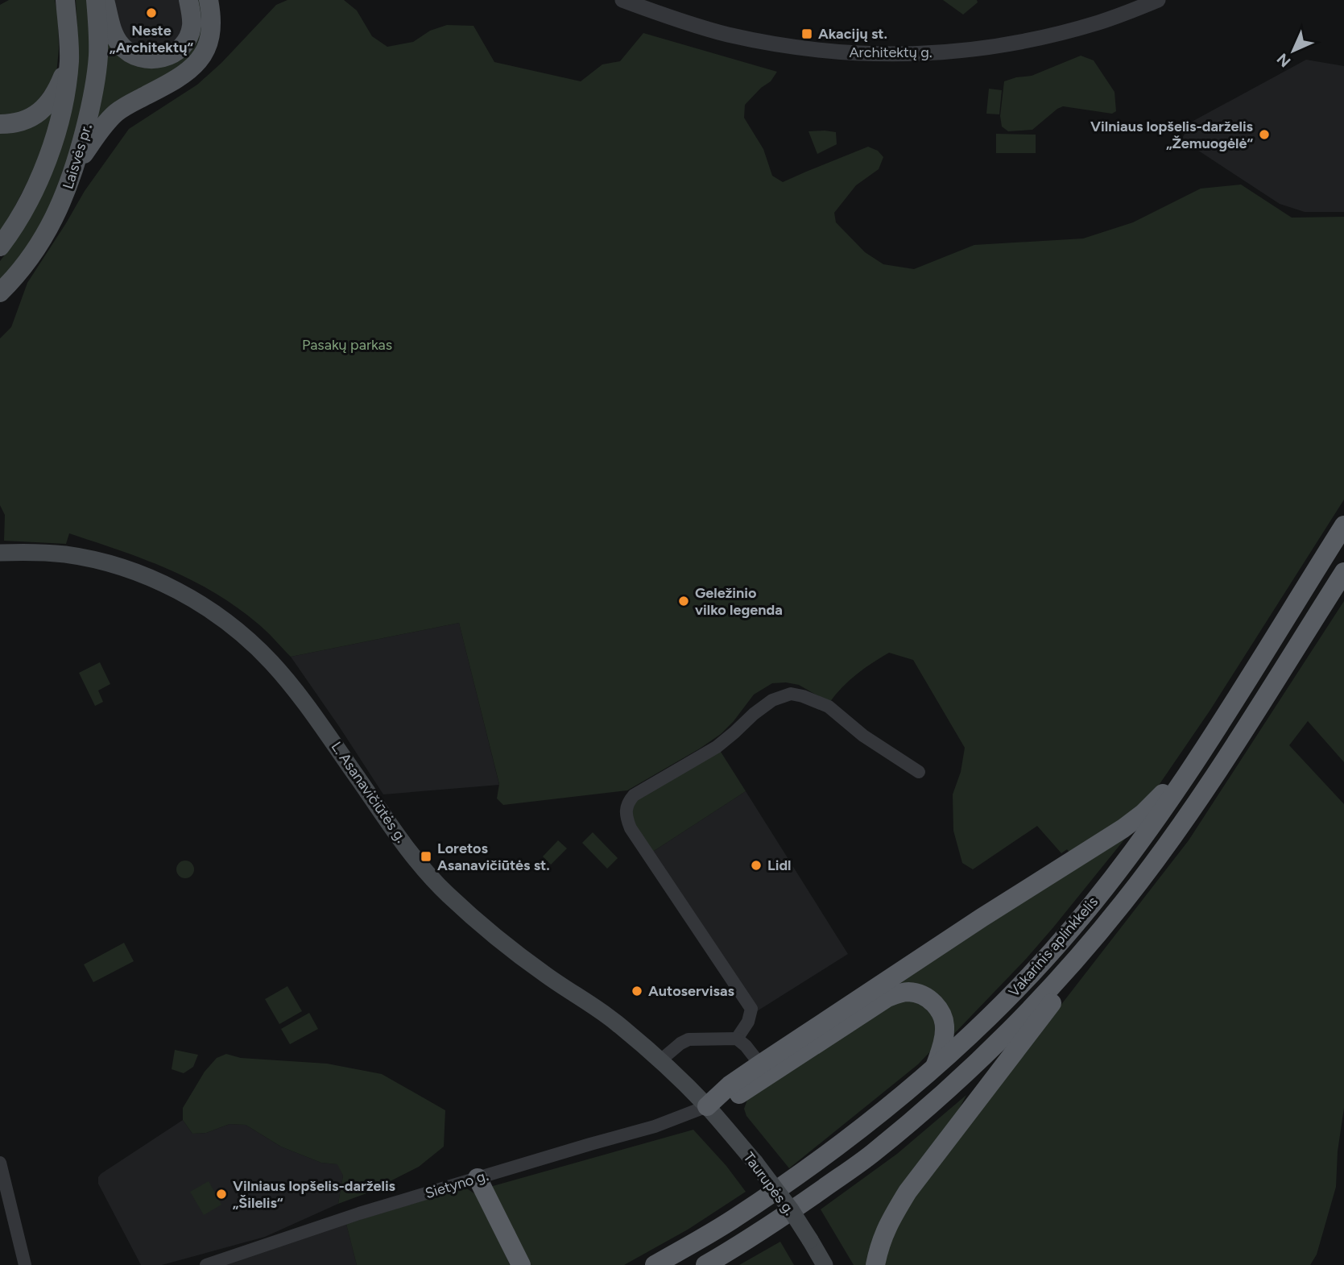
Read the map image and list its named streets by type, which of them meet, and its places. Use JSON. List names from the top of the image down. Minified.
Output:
{"streets":{"highway":["Vakarinis aplinkkelis"],"main road":["Laisvės pr.","L. Asanavičiūtės g.","Taurupės g."],"street":["Architektų g.","Sietyno g."]},"crossings":[["L. Asanavičiūtės g.","Taurupės g."],["L. Asanavičiūtės g.","Sietyno g."],["Taurupės g.","Sietyno g."]],"parks":["Pasakų parkas"],"places":{"other":["Neste „Architektų“","Vilniaus lopšelis-darželis „Žemuogėlė“","Geležinio vilko legenda","Lidl","Autoservisas","Vilniaus lopšelis-darželis „Šilelis“"],"transit":["Akacijų st.","Loretos Asanavičiūtės st."]},"north":"bottom left"}
